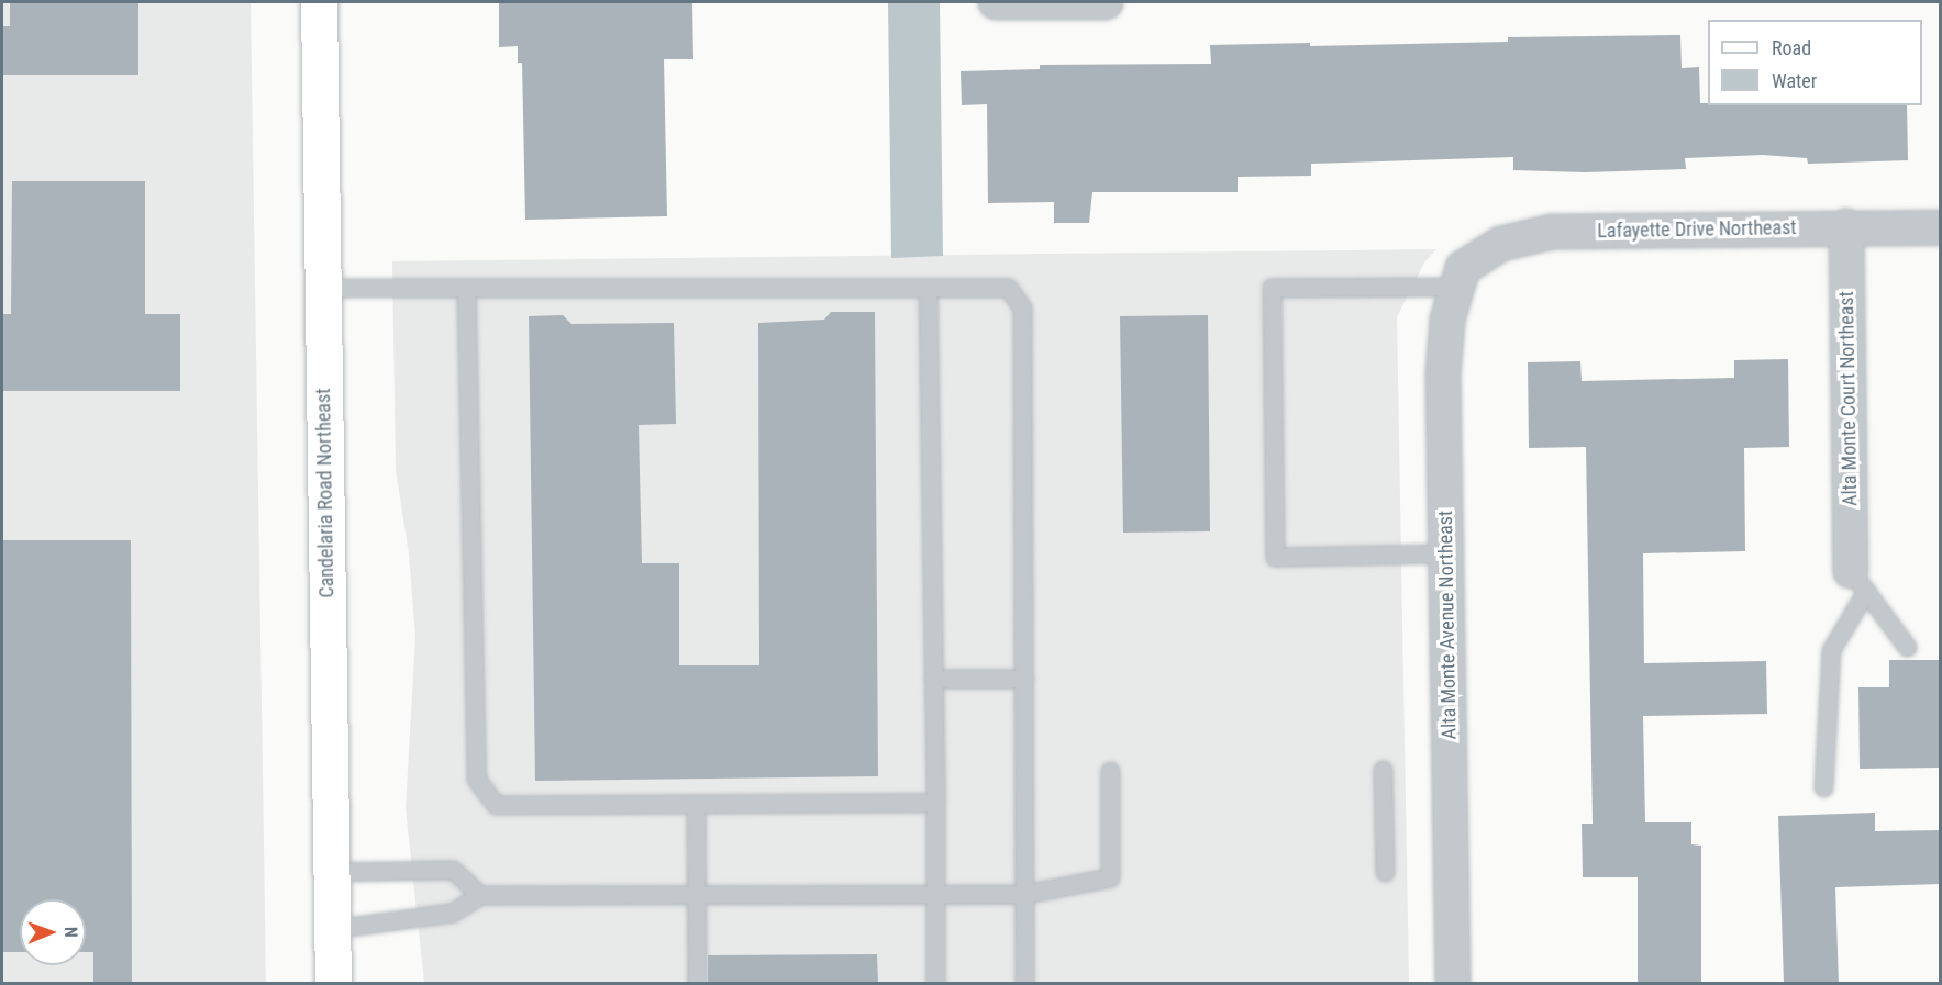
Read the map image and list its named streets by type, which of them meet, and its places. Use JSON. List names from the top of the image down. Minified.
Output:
{"streets":{"main road":["Candelaria Road Northeast"],"street":["Lafayette Drive Northeast","Alta Monte Court Northeast","Alta Monte Avenue Northeast"]},"crossings":[["Lafayette Drive Northeast","Alta Monte Court Northeast"],["Lafayette Drive Northeast","Alta Monte Avenue Northeast"]],"legend":["Road","Water"],"north":"right"}
